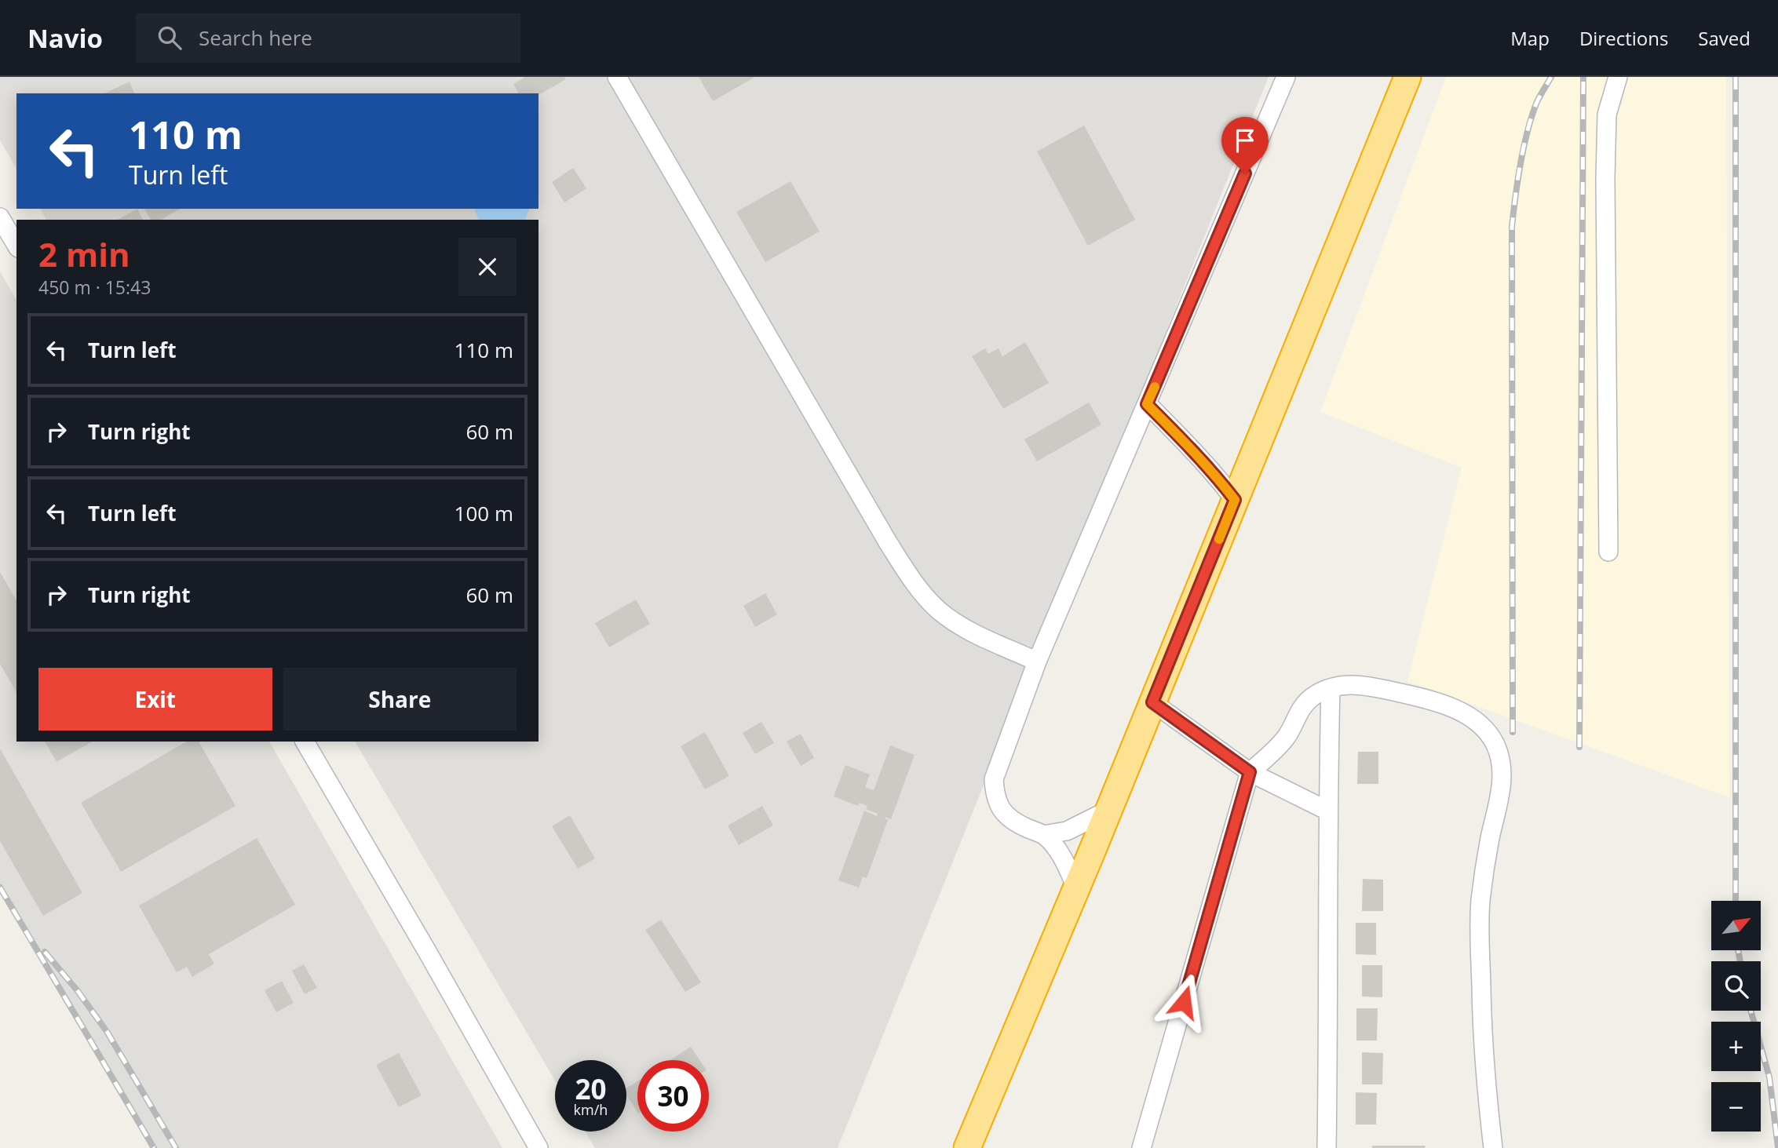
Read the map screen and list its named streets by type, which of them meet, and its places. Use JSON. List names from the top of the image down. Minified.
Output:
{"north":"top right","page":{"header":"Navio","search":"Search here","nav":["Map","Directions","Saved"],"turn":["110 m","Turn left"],"heading":["2 min","450 m · 15:43"],"list":[{"name":"Turn left","value":"110 m"},{"name":"Turn right","value":"60 m"},{"name":"Turn left","value":"100 m"},{"name":"Turn right","value":"60 m"}],"buttons":["Exit","Share"],"map_buttons":["+","−"],"speed":"20 km/h","limit":"30"}}
